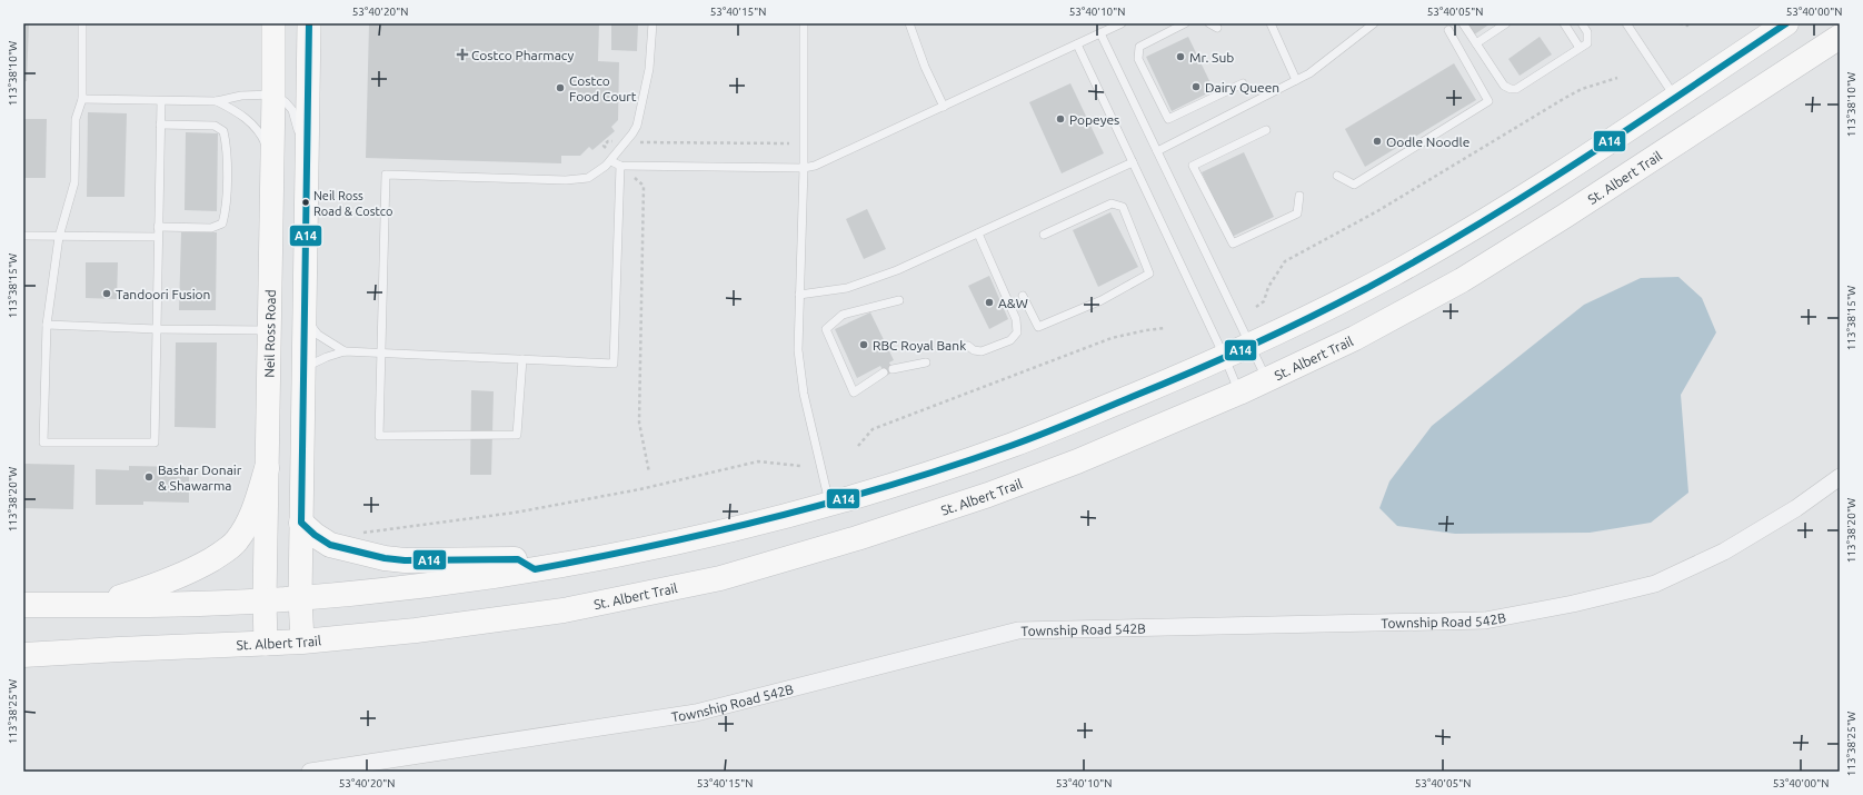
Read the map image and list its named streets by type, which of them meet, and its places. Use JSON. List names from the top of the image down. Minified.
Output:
{"streets":{"main road":["St. Albert Trail","Neil Ross Road"],"street":["Township Road 542B"]},"crossings":[["St. Albert Trail","Neil Ross Road"]],"places":{"health":["Costco Pharmacy"],"other":["Mr. Sub","Dairy Queen","Costco Food Court","Popeyes","Oodle Noodle","Neil Ross Road & Costco","Tandoori Fusion","A&W","RBC Royal Bank","Bashar Donair & Shawarma"]},"lines":["transit line A14"],"coordinates":["53°40'20\"N","53°40'15\"N","53°40'10\"N","53°40'05\"N","53°40'00\"N","113°38'10\"W","113°38'15\"W","113°38'20\"W","113°38'25\"W"]}
